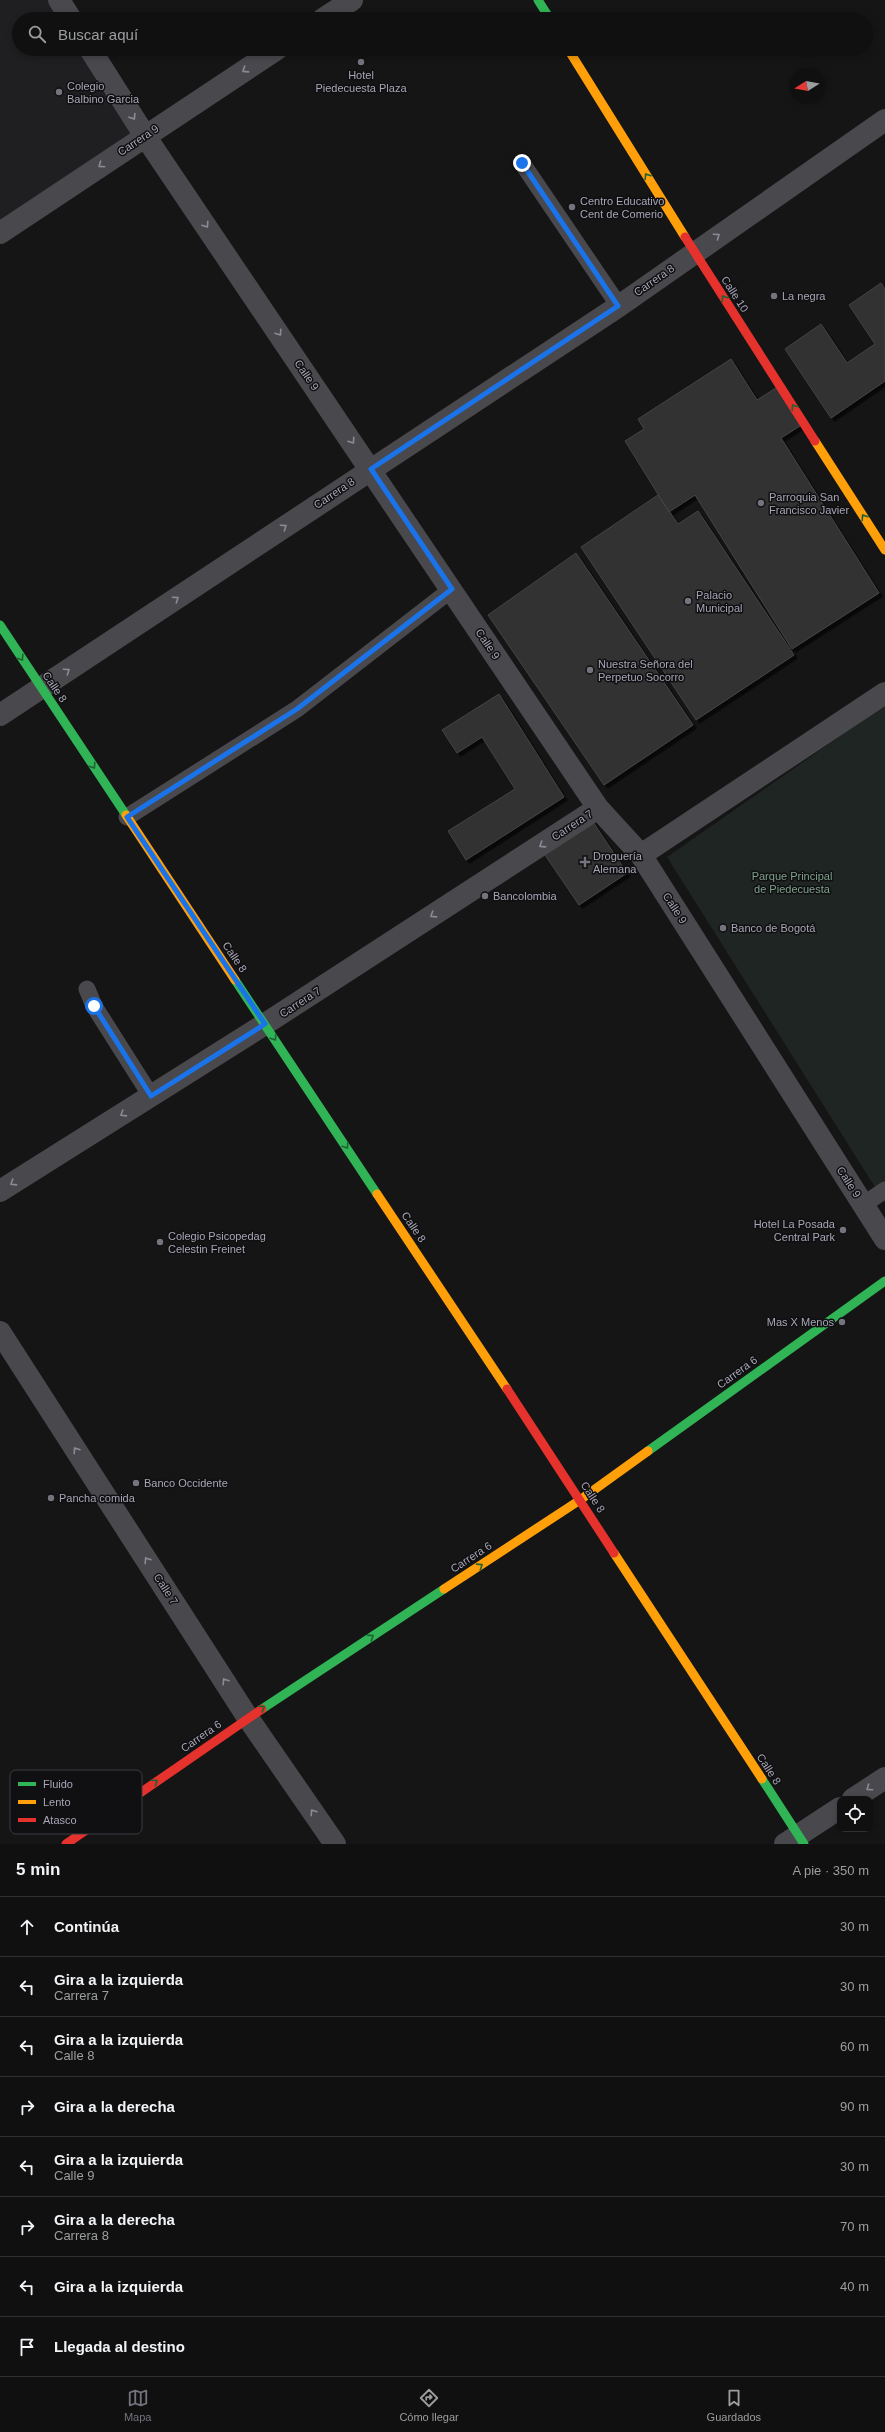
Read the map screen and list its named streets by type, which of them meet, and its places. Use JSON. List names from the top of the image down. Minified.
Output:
{"streets":{"street":["Carrera 9","Carrera 8","Calle 10","Calle 9","Calle 8","Carrera 7","Carrera 6","Calle 7"]},"crossings":[["Carrera 9","Calle 9"],["Carrera 8","Calle 10"],["Carrera 8","Calle 9"],["Carrera 8","Calle 8"],["Calle 9","Carrera 7"],["Calle 8","Carrera 7"],["Calle 8","Carrera 6"],["Carrera 6","Calle 7"]],"one_way":["Carrera 9","Carrera 8","Calle 10","Calle 8","Carrera 7","Carrera 6","Calle 7"],"parks":["Parque Principal de Piedecuesta"],"places":{"other":["Hotel Piedecuesta Plaza","Colegio Balbino Garcia","Centro Educativo Cent de Comerio","La negra","Parroquia San Francisco Javier","Palacio Municipal","Nuestra Señora del Perpetuo Socorro","Bancolombia","Banco de Bogotá","Hotel La Posada Central Park","Colegio Psicopedag Celestin Freinet","Mas X Menos","Banco Occidente","Pancha comida"],"health":["Droguería Alemana"]},"legend":["Fluido","Lento","Atasco"],"north":"left","page":{"search":"Buscar aquí","heading":["5 min","A pie · 350 m"],"list":[["Continúa","30 m"],["Gira a la izquierda","Carrera 7","30 m"],["Gira a la izquierda","Calle 8","60 m"],["Gira a la derecha","90 m"],["Gira a la izquierda","Calle 9","30 m"],["Gira a la derecha","Carrera 8","70 m"],["Gira a la izquierda","40 m"],"Llegada al destino"],"nav":["Mapa","Cómo llegar","Guardados"]}}
